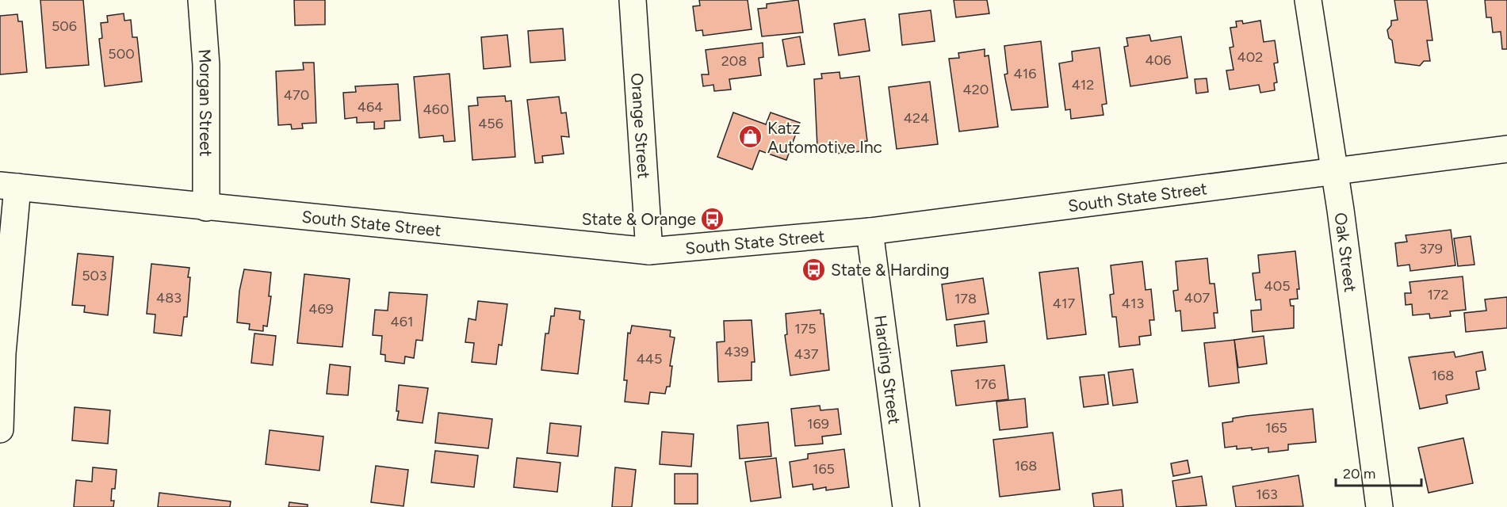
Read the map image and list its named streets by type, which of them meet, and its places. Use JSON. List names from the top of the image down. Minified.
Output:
{"streets":{"street":["Morgan Street","Orange Street","South State Street","Oak Street","Harding Street"]},"crossings":[["Morgan Street","South State Street"],["Orange Street","South State Street"],["South State Street","Oak Street"],["South State Street","Harding Street"]],"places":{"shop":["Katz Automotive Inc"],"bus stop":["State & Orange","State & Harding"]},"house_numbers":["506","500","402","406","208","416","412","420","470","464","460","424","456","379","503","405","172","483","407","178","417","413","469","461","175","439","437","445","168","176","169","165","168","165","163"],"scale_bar":"20 m"}
